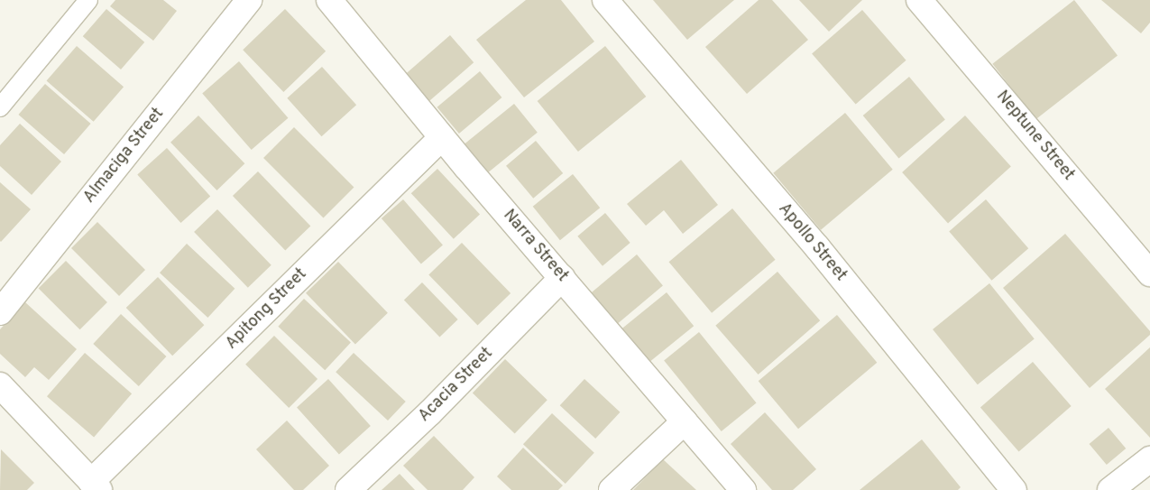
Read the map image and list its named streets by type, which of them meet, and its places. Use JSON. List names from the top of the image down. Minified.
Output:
{"streets":{"street":["Neptune Street","Almaciga Street","Apollo Street","Narra Street","Apitong Street","Acacia Street"]},"crossings":[["Narra Street","Apitong Street"],["Narra Street","Acacia Street"]]}
